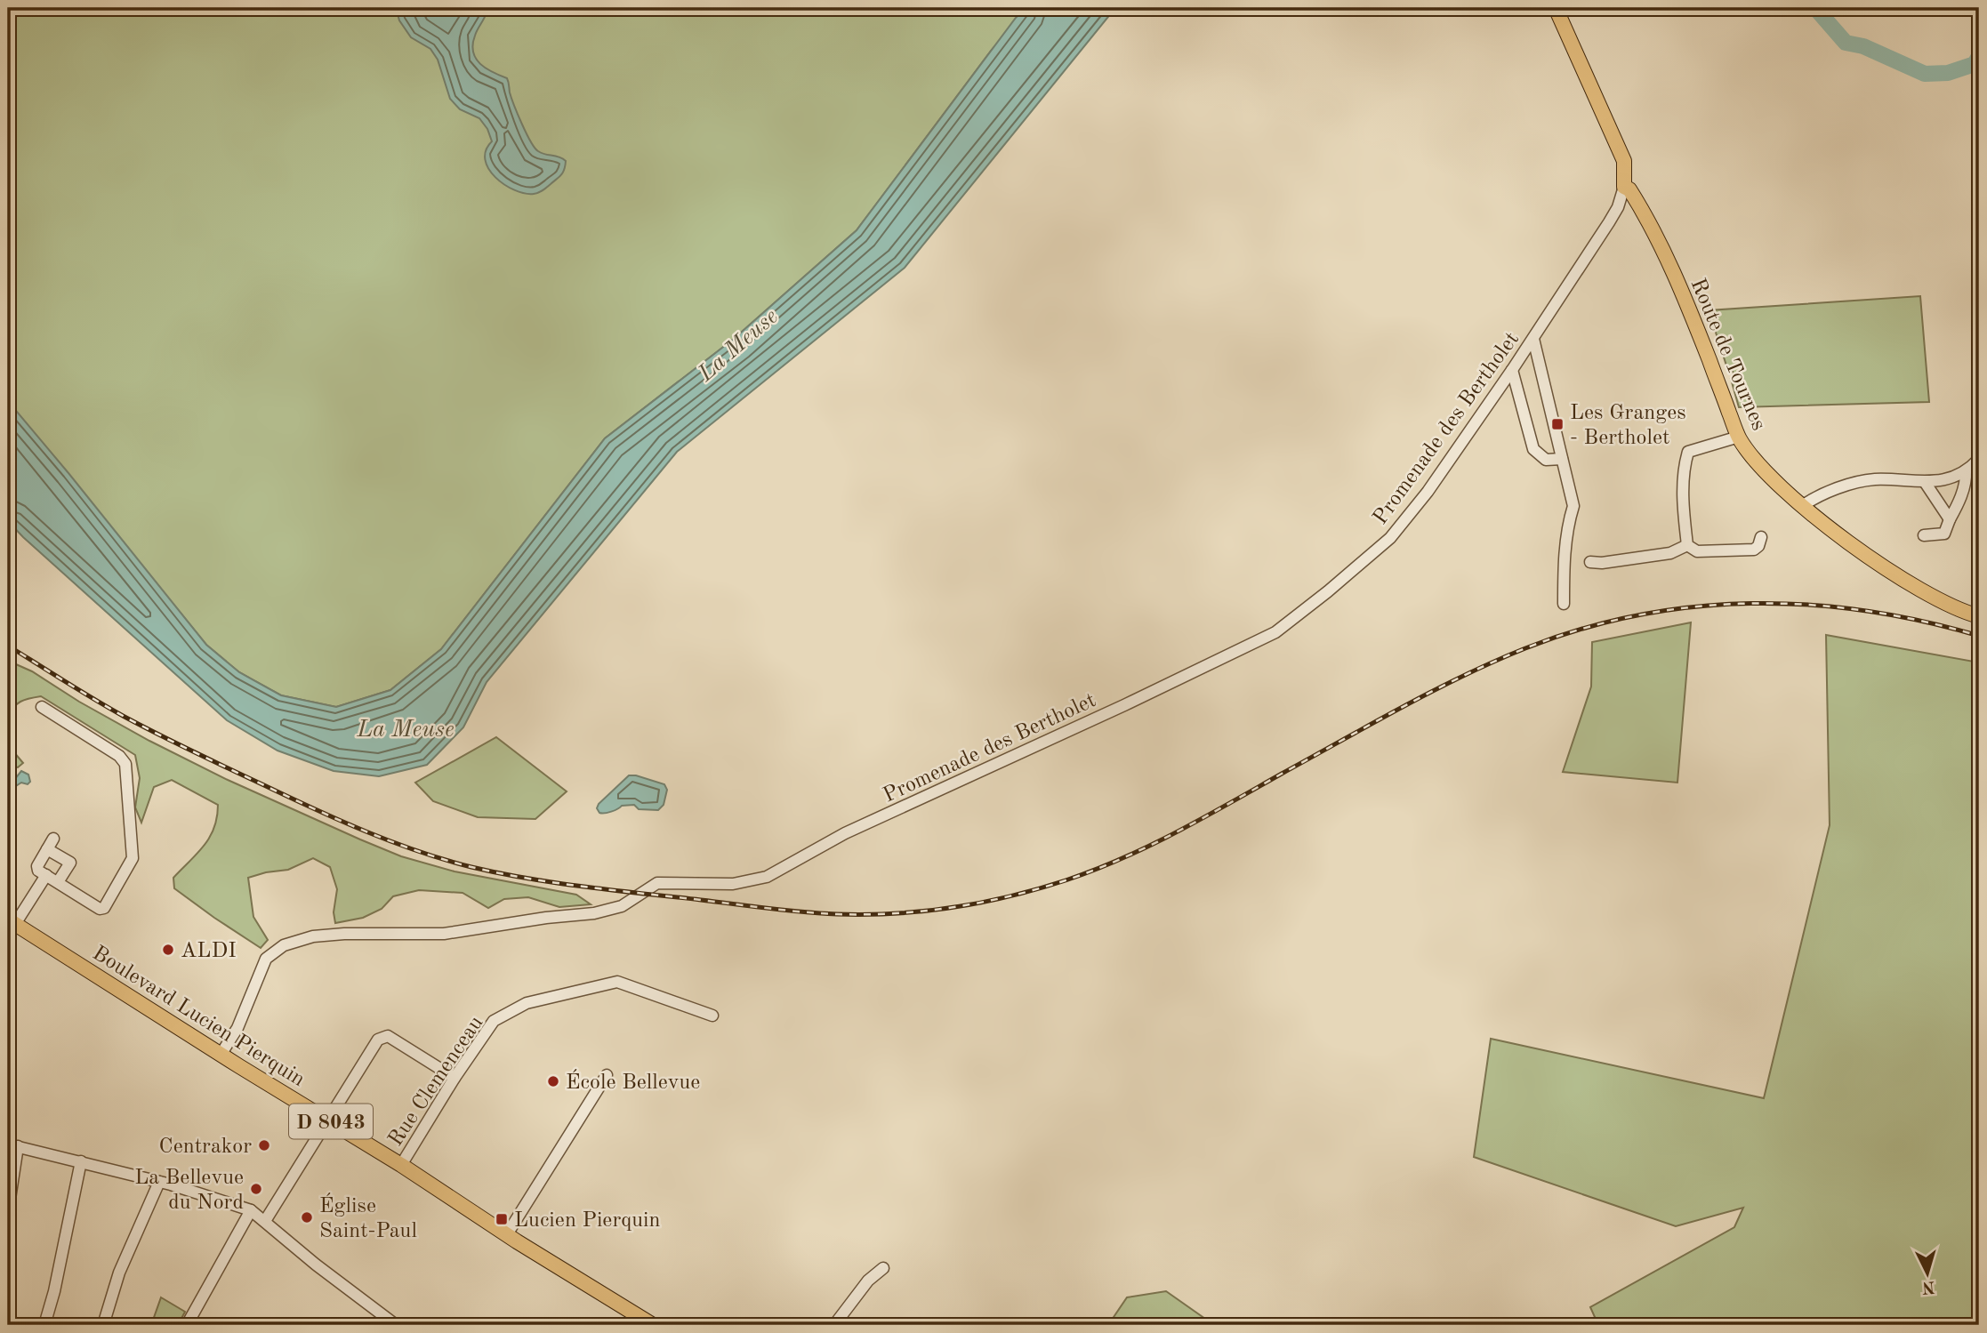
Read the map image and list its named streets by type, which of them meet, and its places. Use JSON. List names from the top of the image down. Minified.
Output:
{"streets":{"main road":["Route de Tournes","Boulevard Lucien Pierquin","D 8043"],"street":["Promenade des Bertholet","Rue Clemenceau"]},"crossings":[["Route de Tournes","Promenade des Bertholet"],["Promenade des Bertholet","Boulevard Lucien Pierquin"],["Boulevard Lucien Pierquin","Rue Clemenceau"]],"water":["La Meuse"],"places":{"transit":["Les Granges - Bertholet","Lucien Pierquin"],"other":["ALDI","École Bellevue","Centrakor","La Bellevue du Nord","Église Saint-Paul"]},"north":"bottom"}
